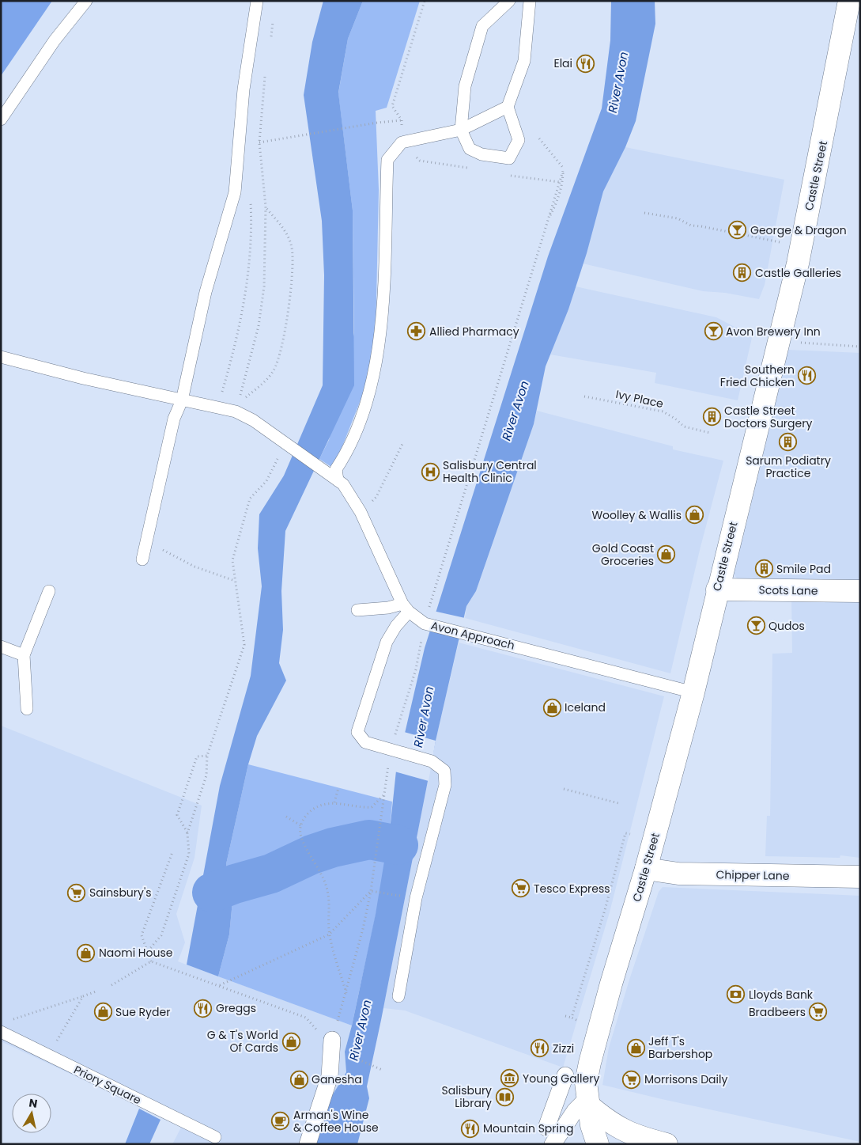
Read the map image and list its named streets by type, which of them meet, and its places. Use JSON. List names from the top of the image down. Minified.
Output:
{"streets":{"street":["Castle Street","Scots Lane","Chipper Lane"],"lane":["Avon Approach","Priory Square"],"path":["Ivy Place"]},"crossings":[["Castle Street","Scots Lane"],["Castle Street","Avon Approach"],["Castle Street","Chipper Lane"]],"water":["River Avon"],"places":{"restaurant":["Elai","Southern Fried Chicken","Greggs","Zizzi","Mountain Spring"],"bar":["George & Dragon","Avon Brewery Inn","Qudos"],"building":["Castle Galleries","Castle Street Doctors Surgery","Sarum Podiatry Practice","Smile Pad"],"pharmacy":["Allied Pharmacy"],"hospital":["Salisbury Central Health Clinic"],"shop":["Woolley & Wallis","Gold Coast Groceries","Iceland","Naomi House","Sue Ryder","G & T's World Of Cards","Jeff T's Barbershop","Ganesha"],"supermarket":["Tesco Express","Sainsbury's","Bradbeers","Morrisons Daily"],"bank":["Lloyds Bank"],"museum":["Young Gallery"],"library":["Salisbury Library"],"cafe":["Arman's Wine & Coffee House"]},"north":"top"}
